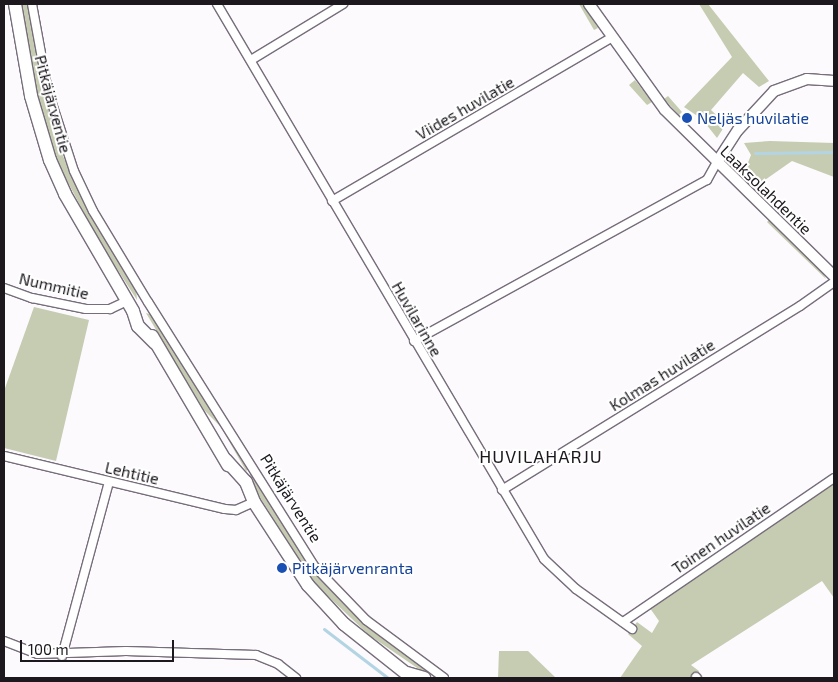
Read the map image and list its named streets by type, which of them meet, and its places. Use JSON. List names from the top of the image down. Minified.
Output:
{"streets":{"main road":["Pitkäjärventie"],"street":["Viides huvilatie","Laaksolahdentie","Nummitie","Huvilarinne","Kolmas huvilatie","Lehtitie","Toinen huvilatie"]},"crossings":[["Pitkäjärventie","Nummitie"],["Pitkäjärventie","Lehtitie"],["Viides huvilatie","Laaksolahdentie"],["Viides huvilatie","Huvilarinne"],["Huvilarinne","Kolmas huvilatie"],["Huvilarinne","Toinen huvilatie"]],"districts":["HUVILAHARJU"],"places":["Neljäs huvilatie","Pitkäjärvenranta"],"scale_bar":"100 m"}
